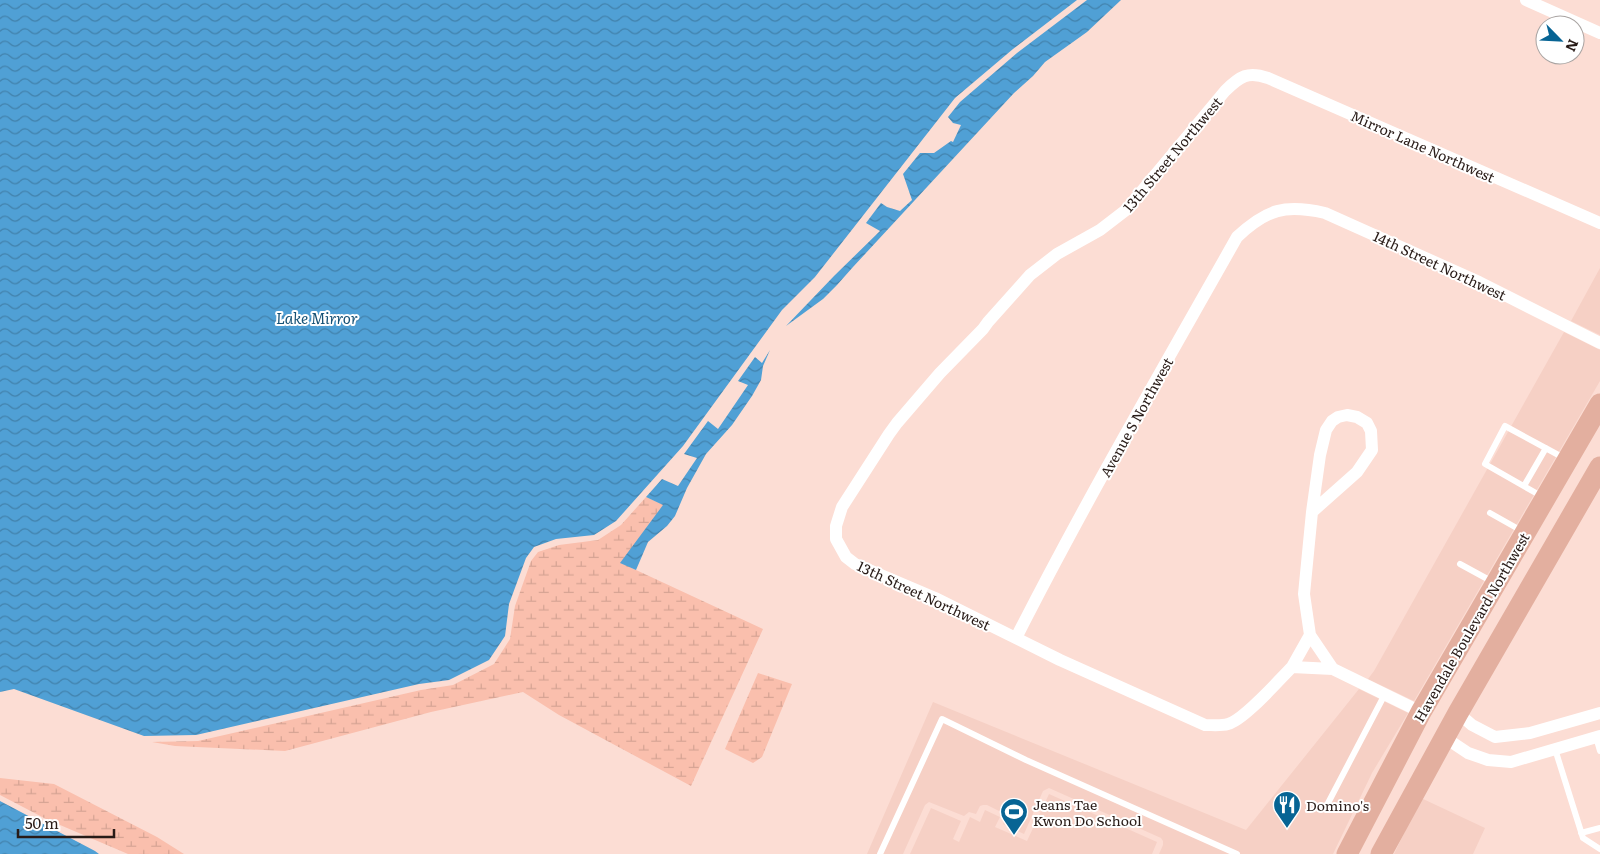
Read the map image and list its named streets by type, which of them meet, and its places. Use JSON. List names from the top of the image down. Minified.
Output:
{"streets":{"main road":["Havendale Boulevard Northwest"],"street":["Mirror Lane Northwest","13th Street Northwest","14th Street Northwest","Avenue S Northwest"]},"crossings":[["Mirror Lane Northwest","13th Street Northwest"],["13th Street Northwest","Avenue S Northwest"],["14th Street Northwest","Avenue S Northwest"]],"water":["Lake Mirror"],"places":{"restaurant":["Domino's"],"sports":["Jeans Tae Kwon Do School"]},"scale_bar":"50 m","north":"bottom right"}
